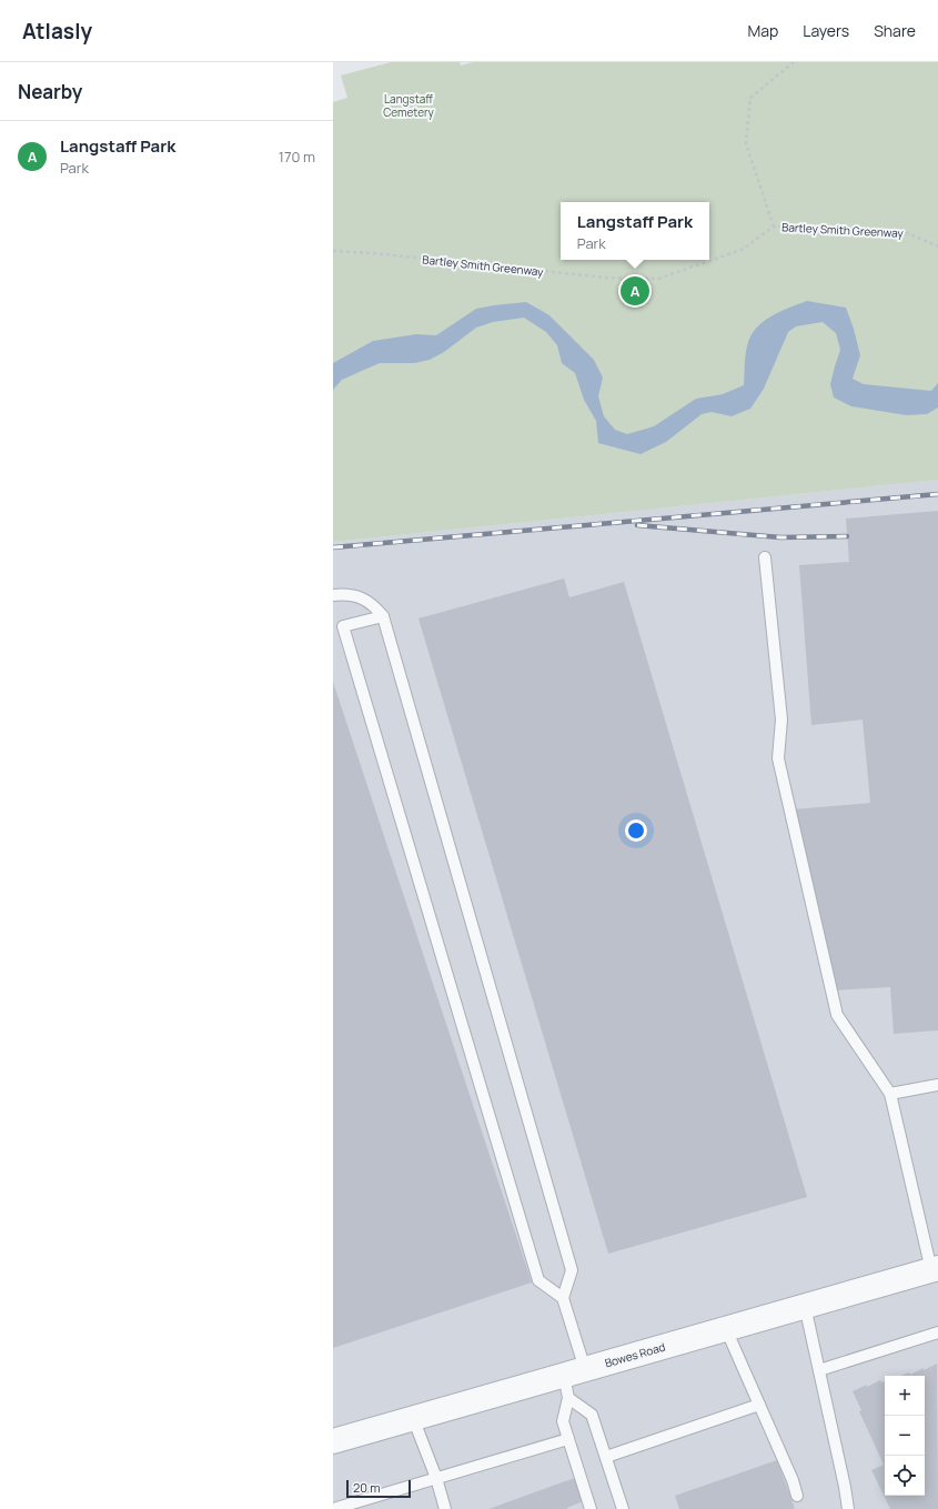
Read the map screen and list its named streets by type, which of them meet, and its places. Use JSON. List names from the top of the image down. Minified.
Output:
{"streets":{"street":["Bowes Road"],"path":["Bartley Smith Greenway"]},"parks":["Langstaff Cemetery"],"scale_bar":"20 m","page":{"header":"Atlasly","nav":["Map","Layers","Share"],"heading":"Nearby","list":[{"mark":"A","name":"Langstaff Park","note":"Park","value":"170 m"}],"popup":["Langstaff Park","Park"],"pins":"A","map_buttons":["+","−"],"scale":"20 m"}}
